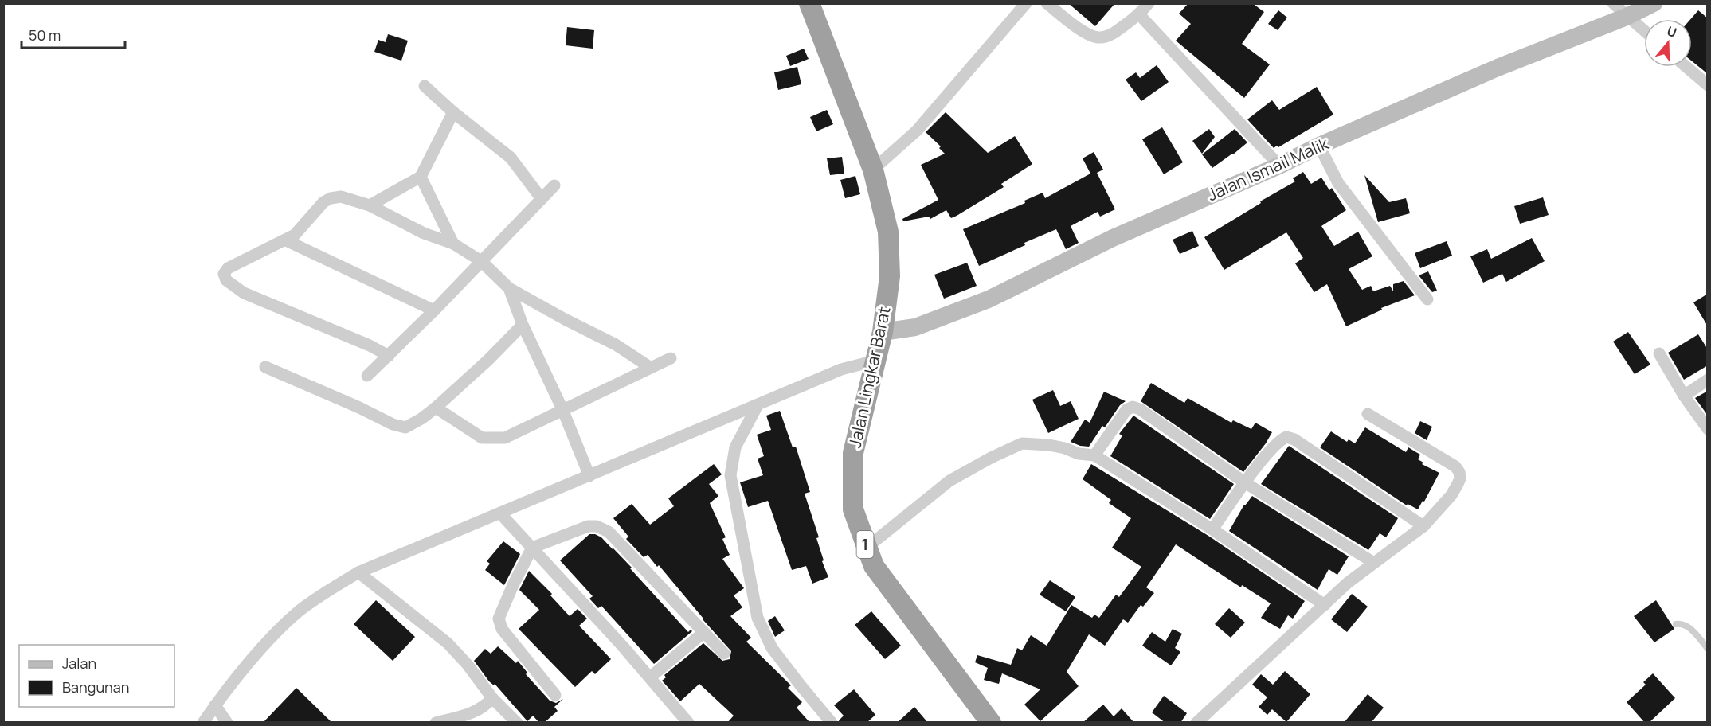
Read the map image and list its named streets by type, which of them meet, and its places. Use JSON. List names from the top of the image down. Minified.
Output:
{"streets":{"highway":["Jalan Lingkar Barat","1"],"main road":["Jalan Ismail Malik"]},"crossings":[["Jalan Ismail Malik","Jalan Lingkar Barat"]],"legend":["Jalan","Bangunan"],"scale_bar":"50 m","north":"top"}
